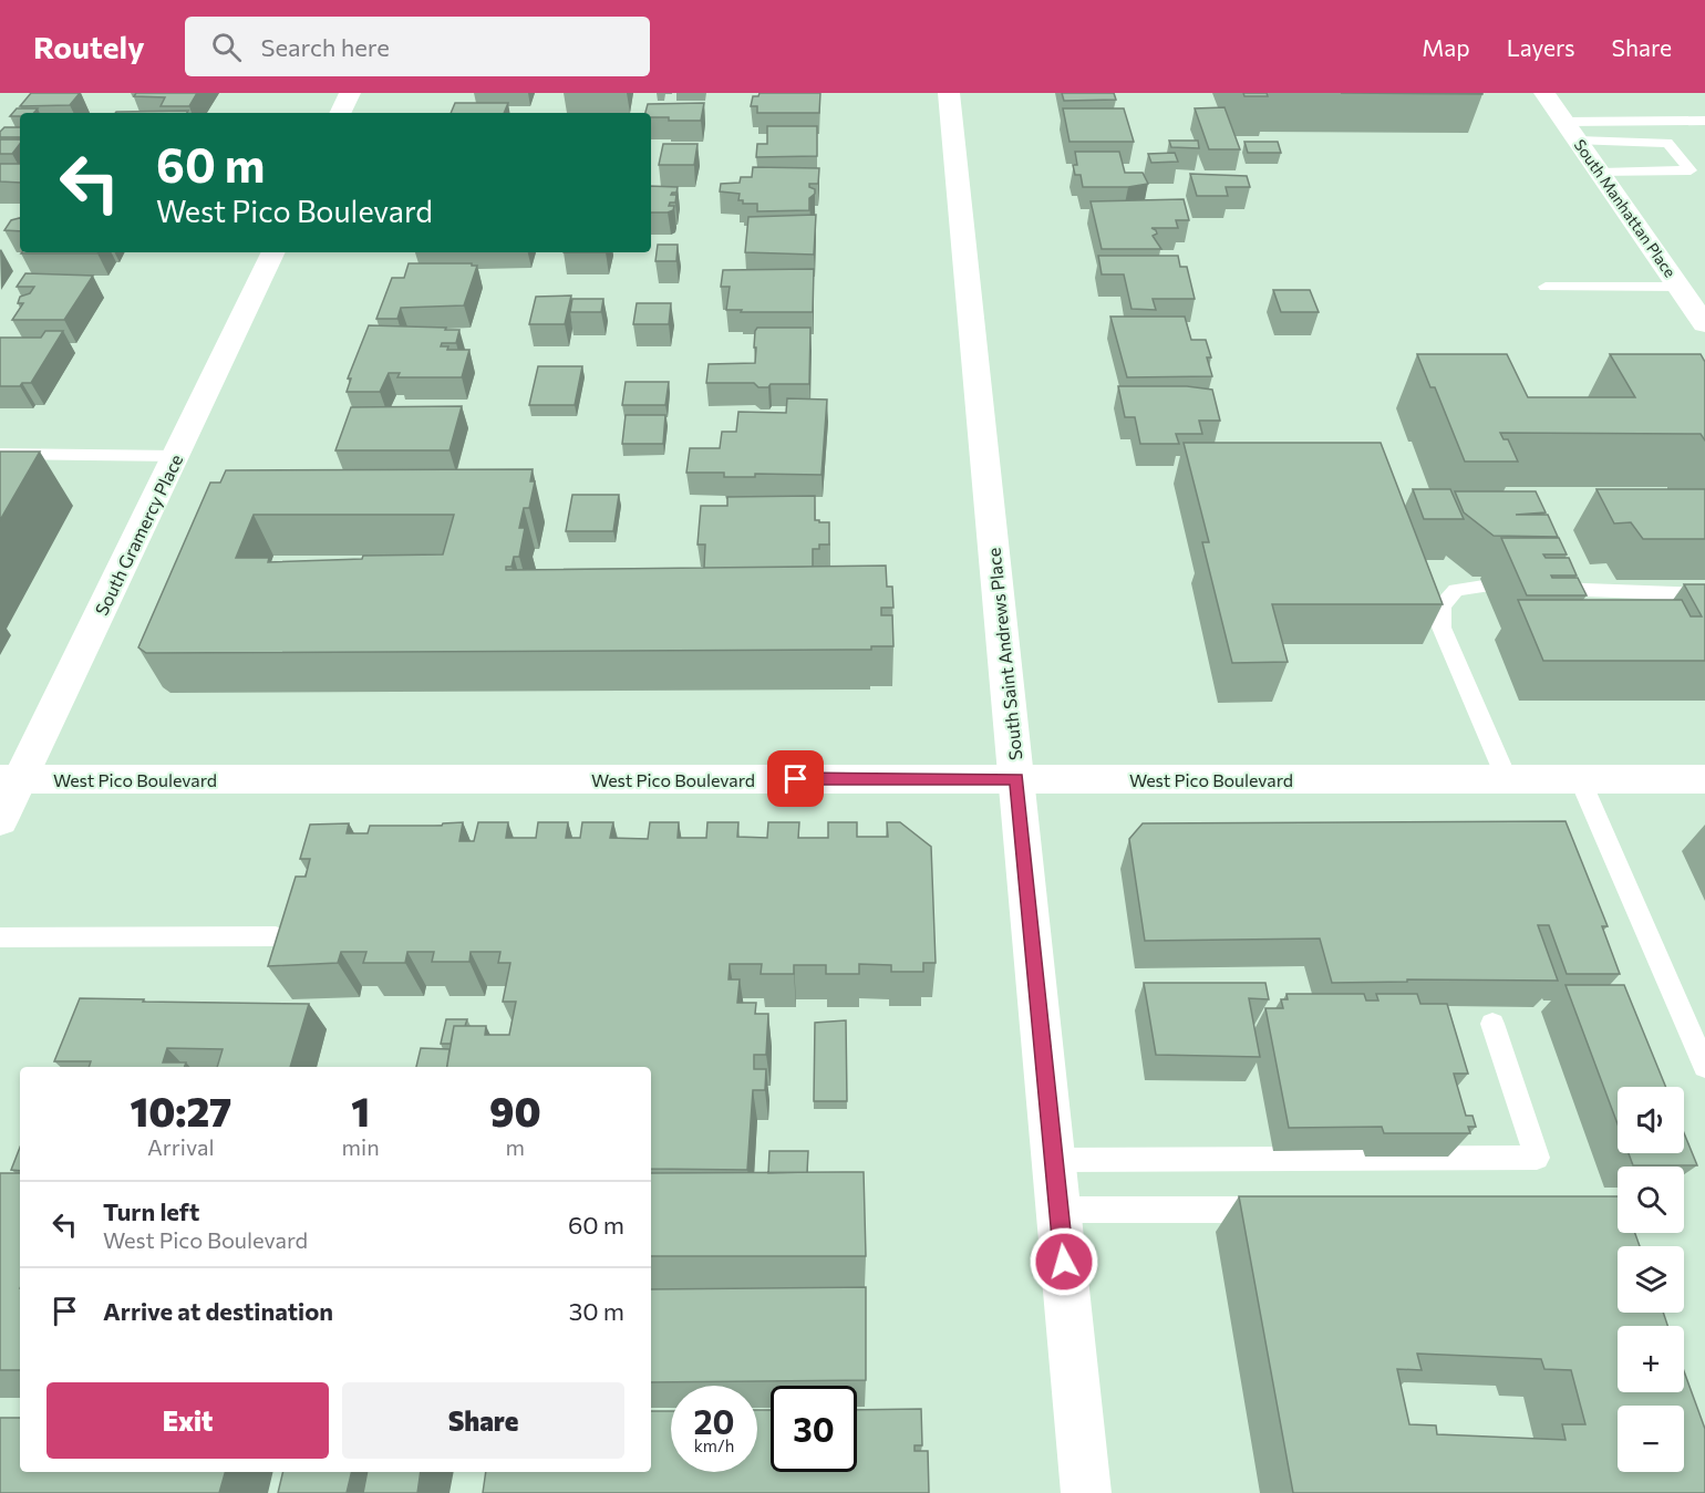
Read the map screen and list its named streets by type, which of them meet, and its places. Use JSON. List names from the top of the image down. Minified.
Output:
{"streets":{"street":["South Manhattan Place","South Gramercy Place","South Saint Andrews Place","West Pico Boulevard"]},"crossings":[["South Gramercy Place","West Pico Boulevard"],["South Saint Andrews Place","West Pico Boulevard"]],"page":{"header":"Routely","search":"Search here","nav":["Map","Layers","Share"],"turn":["60 m","West Pico Boulevard"],"eta":["10:27","Arrival","1","min","90","m"],"map_buttons":["+","−"],"list":[{"name":"Turn left","note":"West Pico Boulevard","value":"60 m"},{"name":"Arrive at destination","value":"30 m"}],"buttons":["Exit","Share"],"speed":"20 km/h","limit":"30"}}
